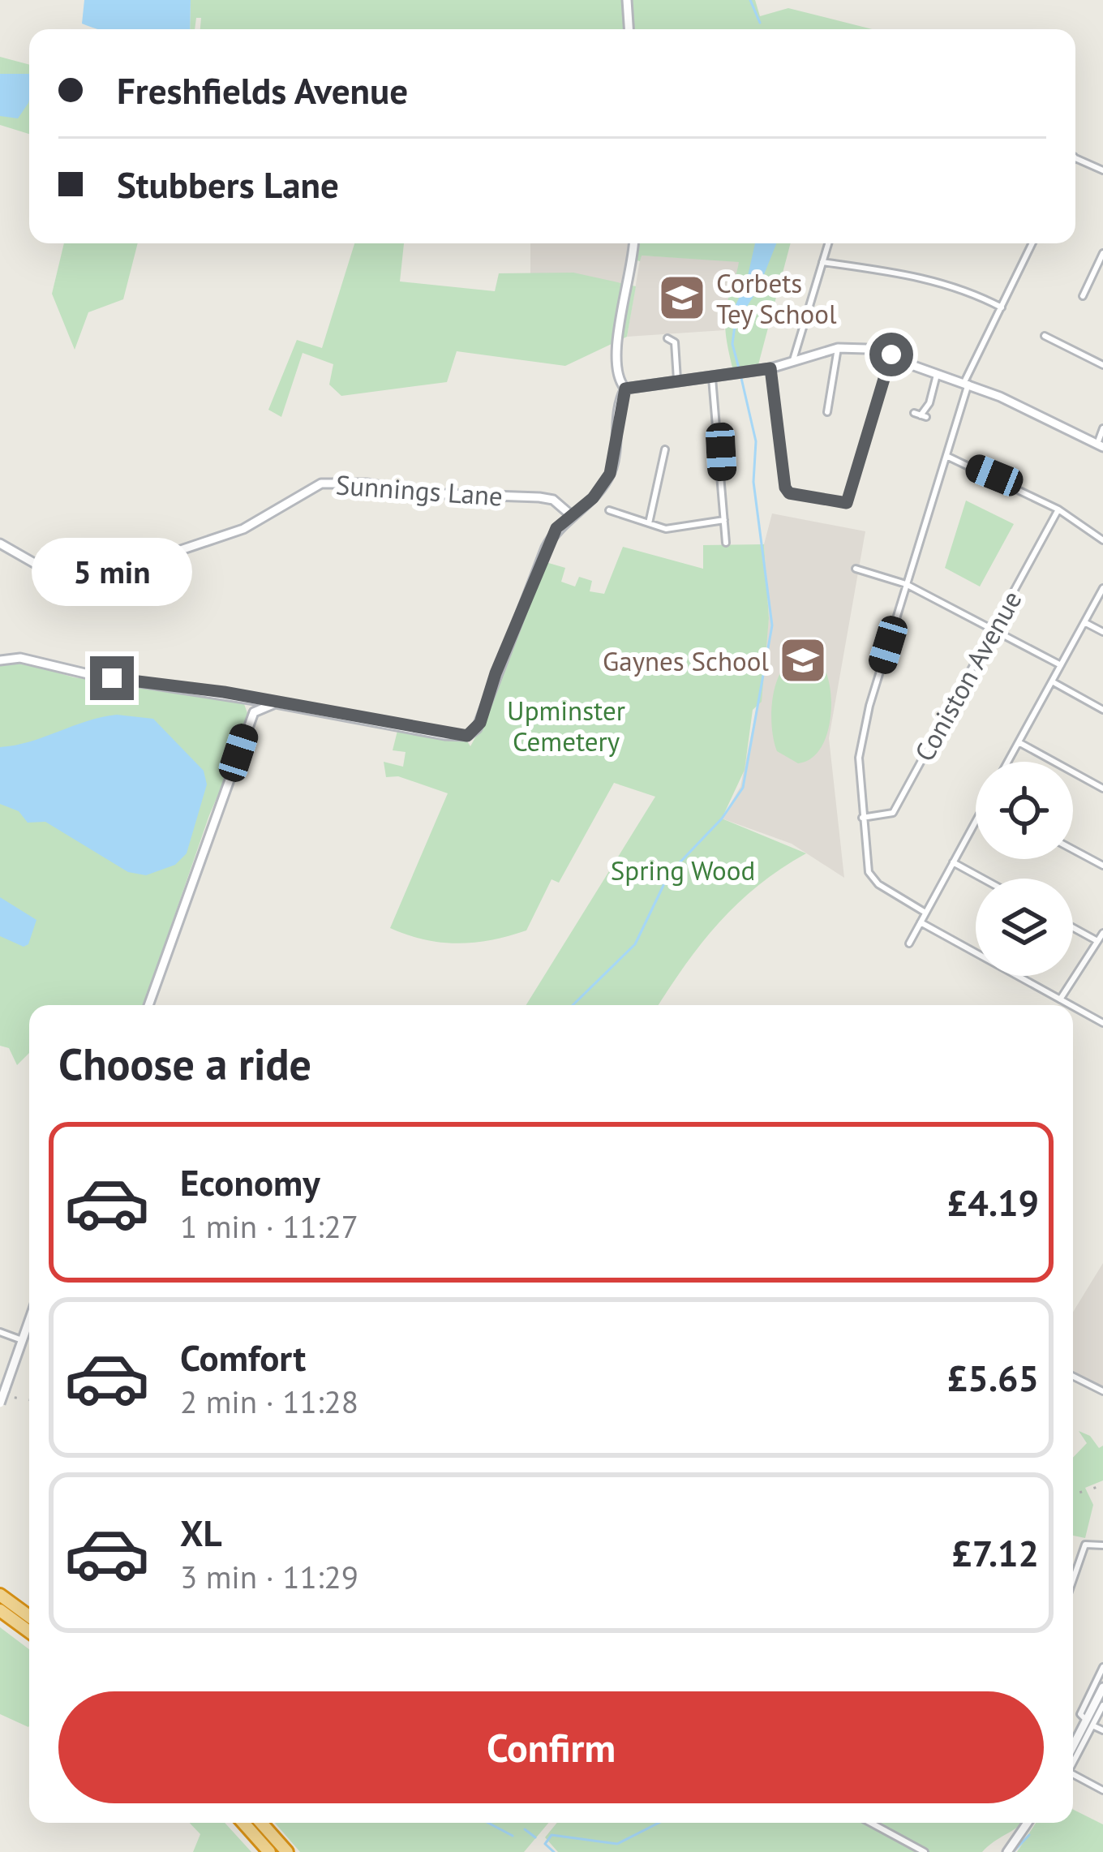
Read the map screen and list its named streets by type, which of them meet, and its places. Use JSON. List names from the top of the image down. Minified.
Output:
{"streets":{"main road":["Sunnings Lane"],"street":["Coniston Avenue"]},"parks":["Upminster Cemetery","Spring Wood"],"places":{"school or university":["Corbets Tey School","Gaynes School"]},"page":{"banner":["Freshfields Avenue","Stubbers Lane"],"bubble":"5 min","heading":"Choose a ride","list":[{"name":"Economy","note":"1 min · 11:27","value":"£4.19"},{"name":"Comfort","note":"2 min · 11:28","value":"£5.65"},{"name":"XL","note":"3 min · 11:29","value":"£7.12"}],"buttons":"Confirm"}}
